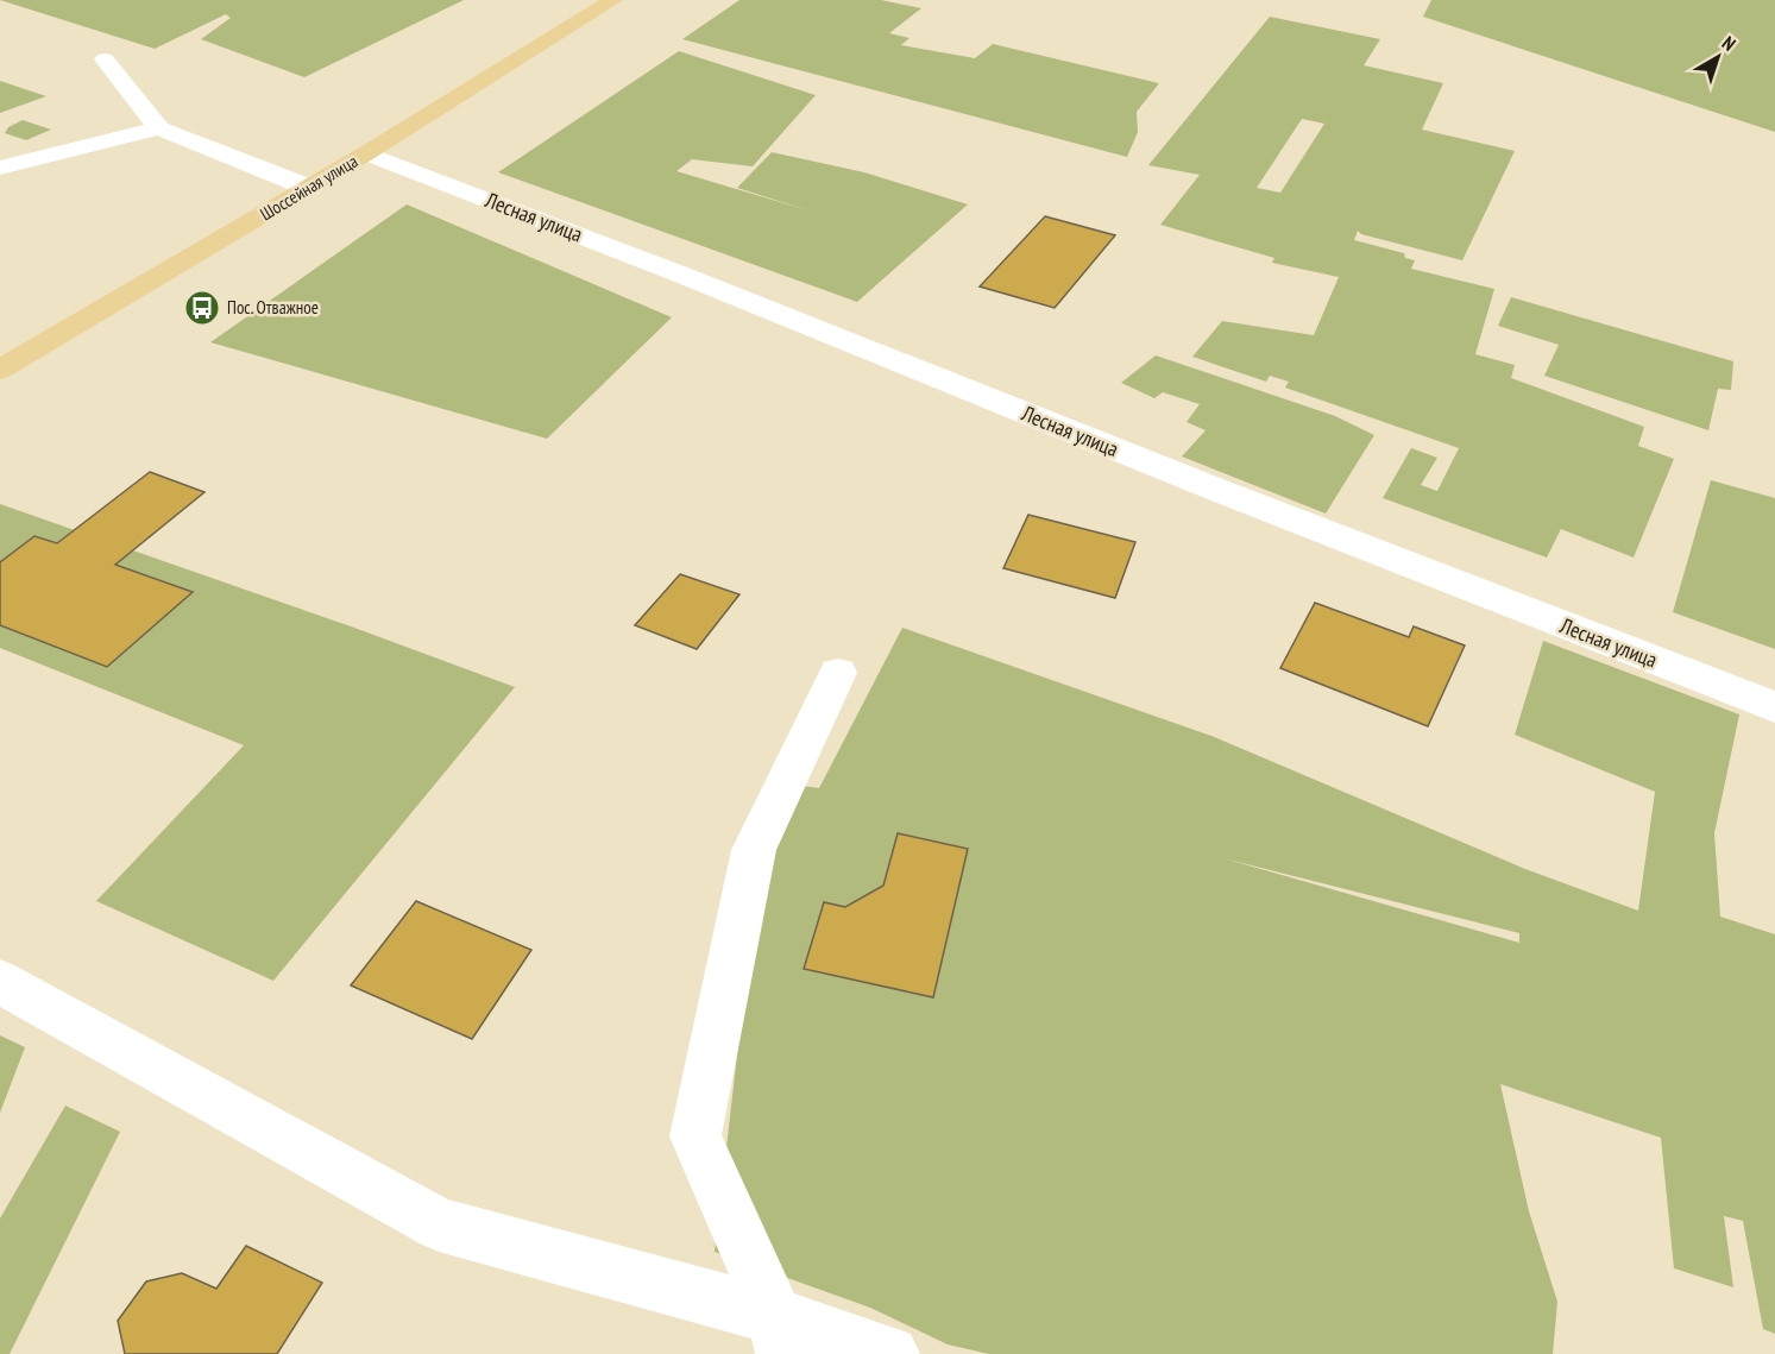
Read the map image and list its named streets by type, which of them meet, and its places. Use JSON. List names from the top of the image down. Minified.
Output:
{"streets":{"main road":["Шоссейная улица"],"street":["Лесная улица"]},"crossings":[["Шоссейная улица","Лесная улица"]],"places":{"bus stop":["Пос. Отважное"]},"north":"top right"}
